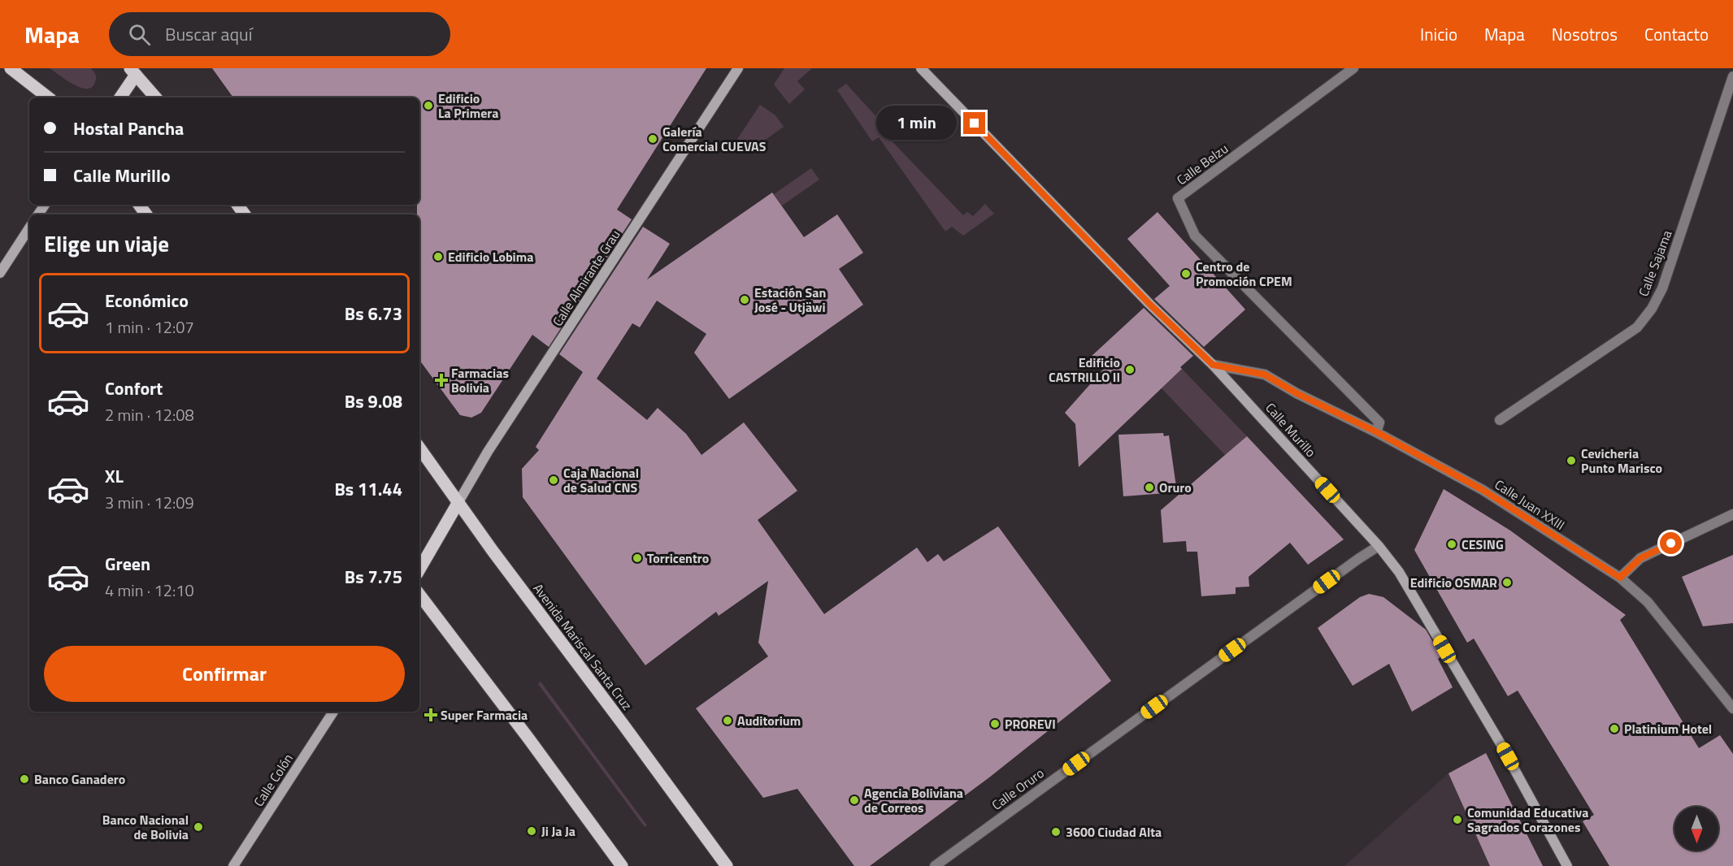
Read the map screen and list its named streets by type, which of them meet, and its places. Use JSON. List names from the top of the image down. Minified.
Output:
{"streets":{"main road":["Calle Almirante Grau","Calle Murillo","Avenida Mariscal Santa Cruz","Calle Colón"],"street":["Calle Belzu","Calle Sajama","Calle Juan XXIII","Calle Oruro"]},"crossings":[["Calle Belzu","Calle Juan XXIII"],["Calle Almirante Grau","Avenida Mariscal Santa Cruz"],["Calle Murillo","Calle Juan XXIII"],["Calle Murillo","Calle Oruro"]],"places":{"other":["Edificio La Primera","Galería Comercial CUEVAS","Edificio Lobima","Centro de Promoción CPEM","Estación San José - Utjäwi","Edificio CASTRILLO II","Cevicheria Punto Marisco","Caja Nacional de Salud CNS","Oruro","CESING","Torricentro","Edificio OSMAR","Auditorium","PROREVI","Platinium Hotel","Banco Ganadero","Agencia Boliviana de Correos","Comunidad Educativa Sagrados Corazones","Banco Nacional de Bolivia","Ji Ja Ja","3600 Ciudad Alta"],"health":["Farmacias Bolivia","Super Farmacia"]},"north":"bottom","page":{"header":"Mapa","search":"Buscar aquí","nav":["Inicio","Mapa","Nosotros","Contacto"],"banner":["Hostal Pancha","Calle Murillo"],"bubble":"1 min","heading":"Elige un viaje","list":[{"name":"Económico","note":"1 min · 12:07","value":"Bs 6.73"},{"name":"Confort","note":"2 min · 12:08","value":"Bs 9.08"},{"name":"XL","note":"3 min · 12:09","value":"Bs 11.44"},{"name":"Green","note":"4 min · 12:10","value":"Bs 7.75"}],"buttons":"Confirmar"}}
